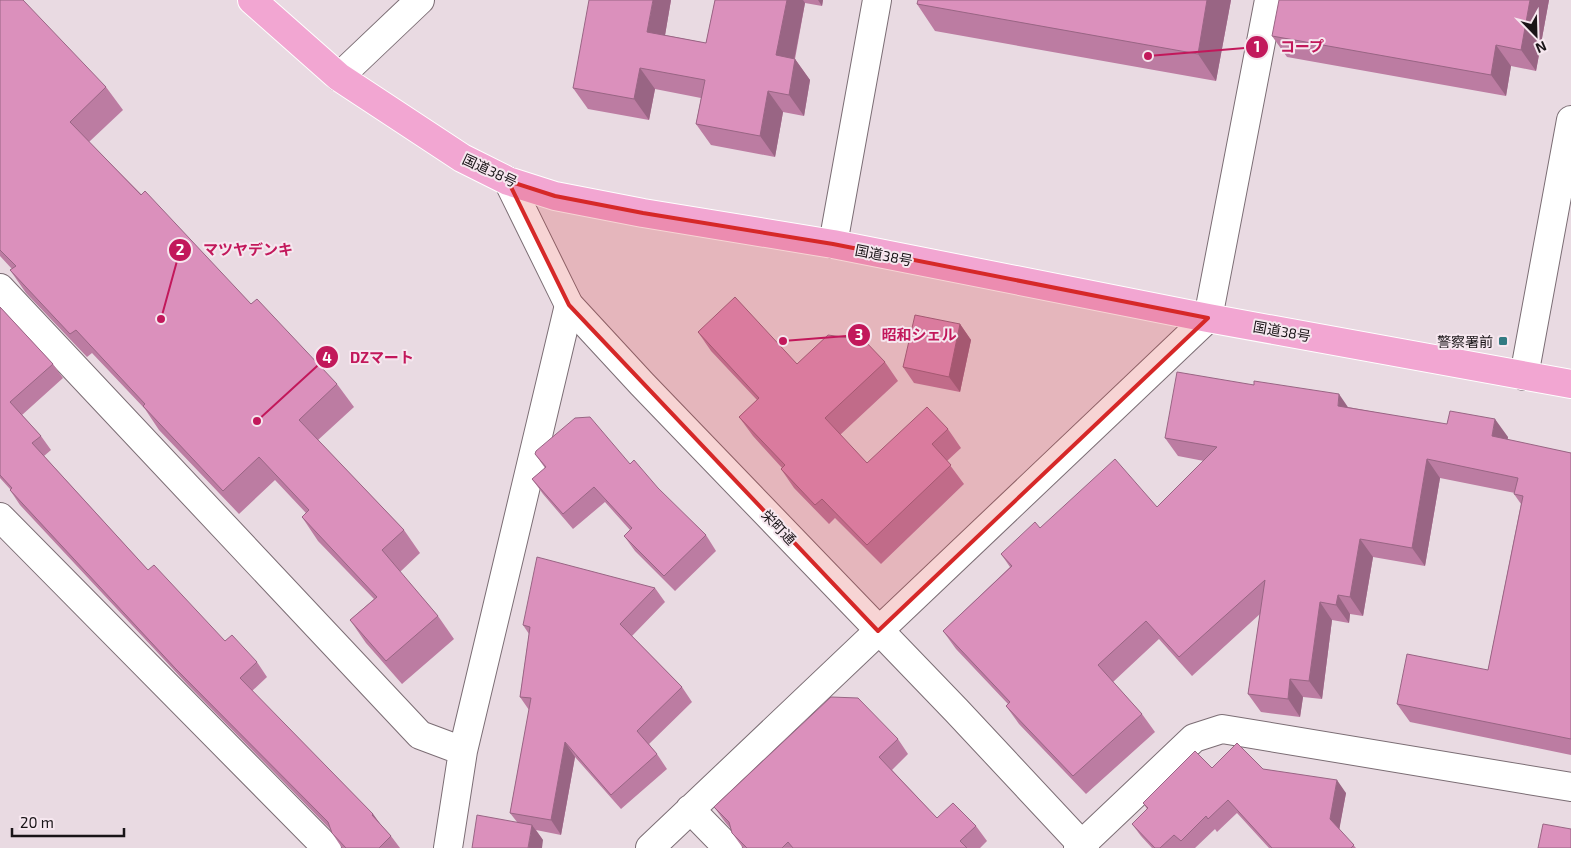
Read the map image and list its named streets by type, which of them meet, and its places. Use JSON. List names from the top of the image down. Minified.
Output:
{"streets":{"highway":["国道38号"],"street":["栄町通"]},"crossings":[["国道38号","栄町通"]],"places":{"other":["コープ","マツヤデンキ","昭和シェル","DZマート"],"transit":["警察署前"]},"scale_bar":"20 m","north":"bottom right"}
